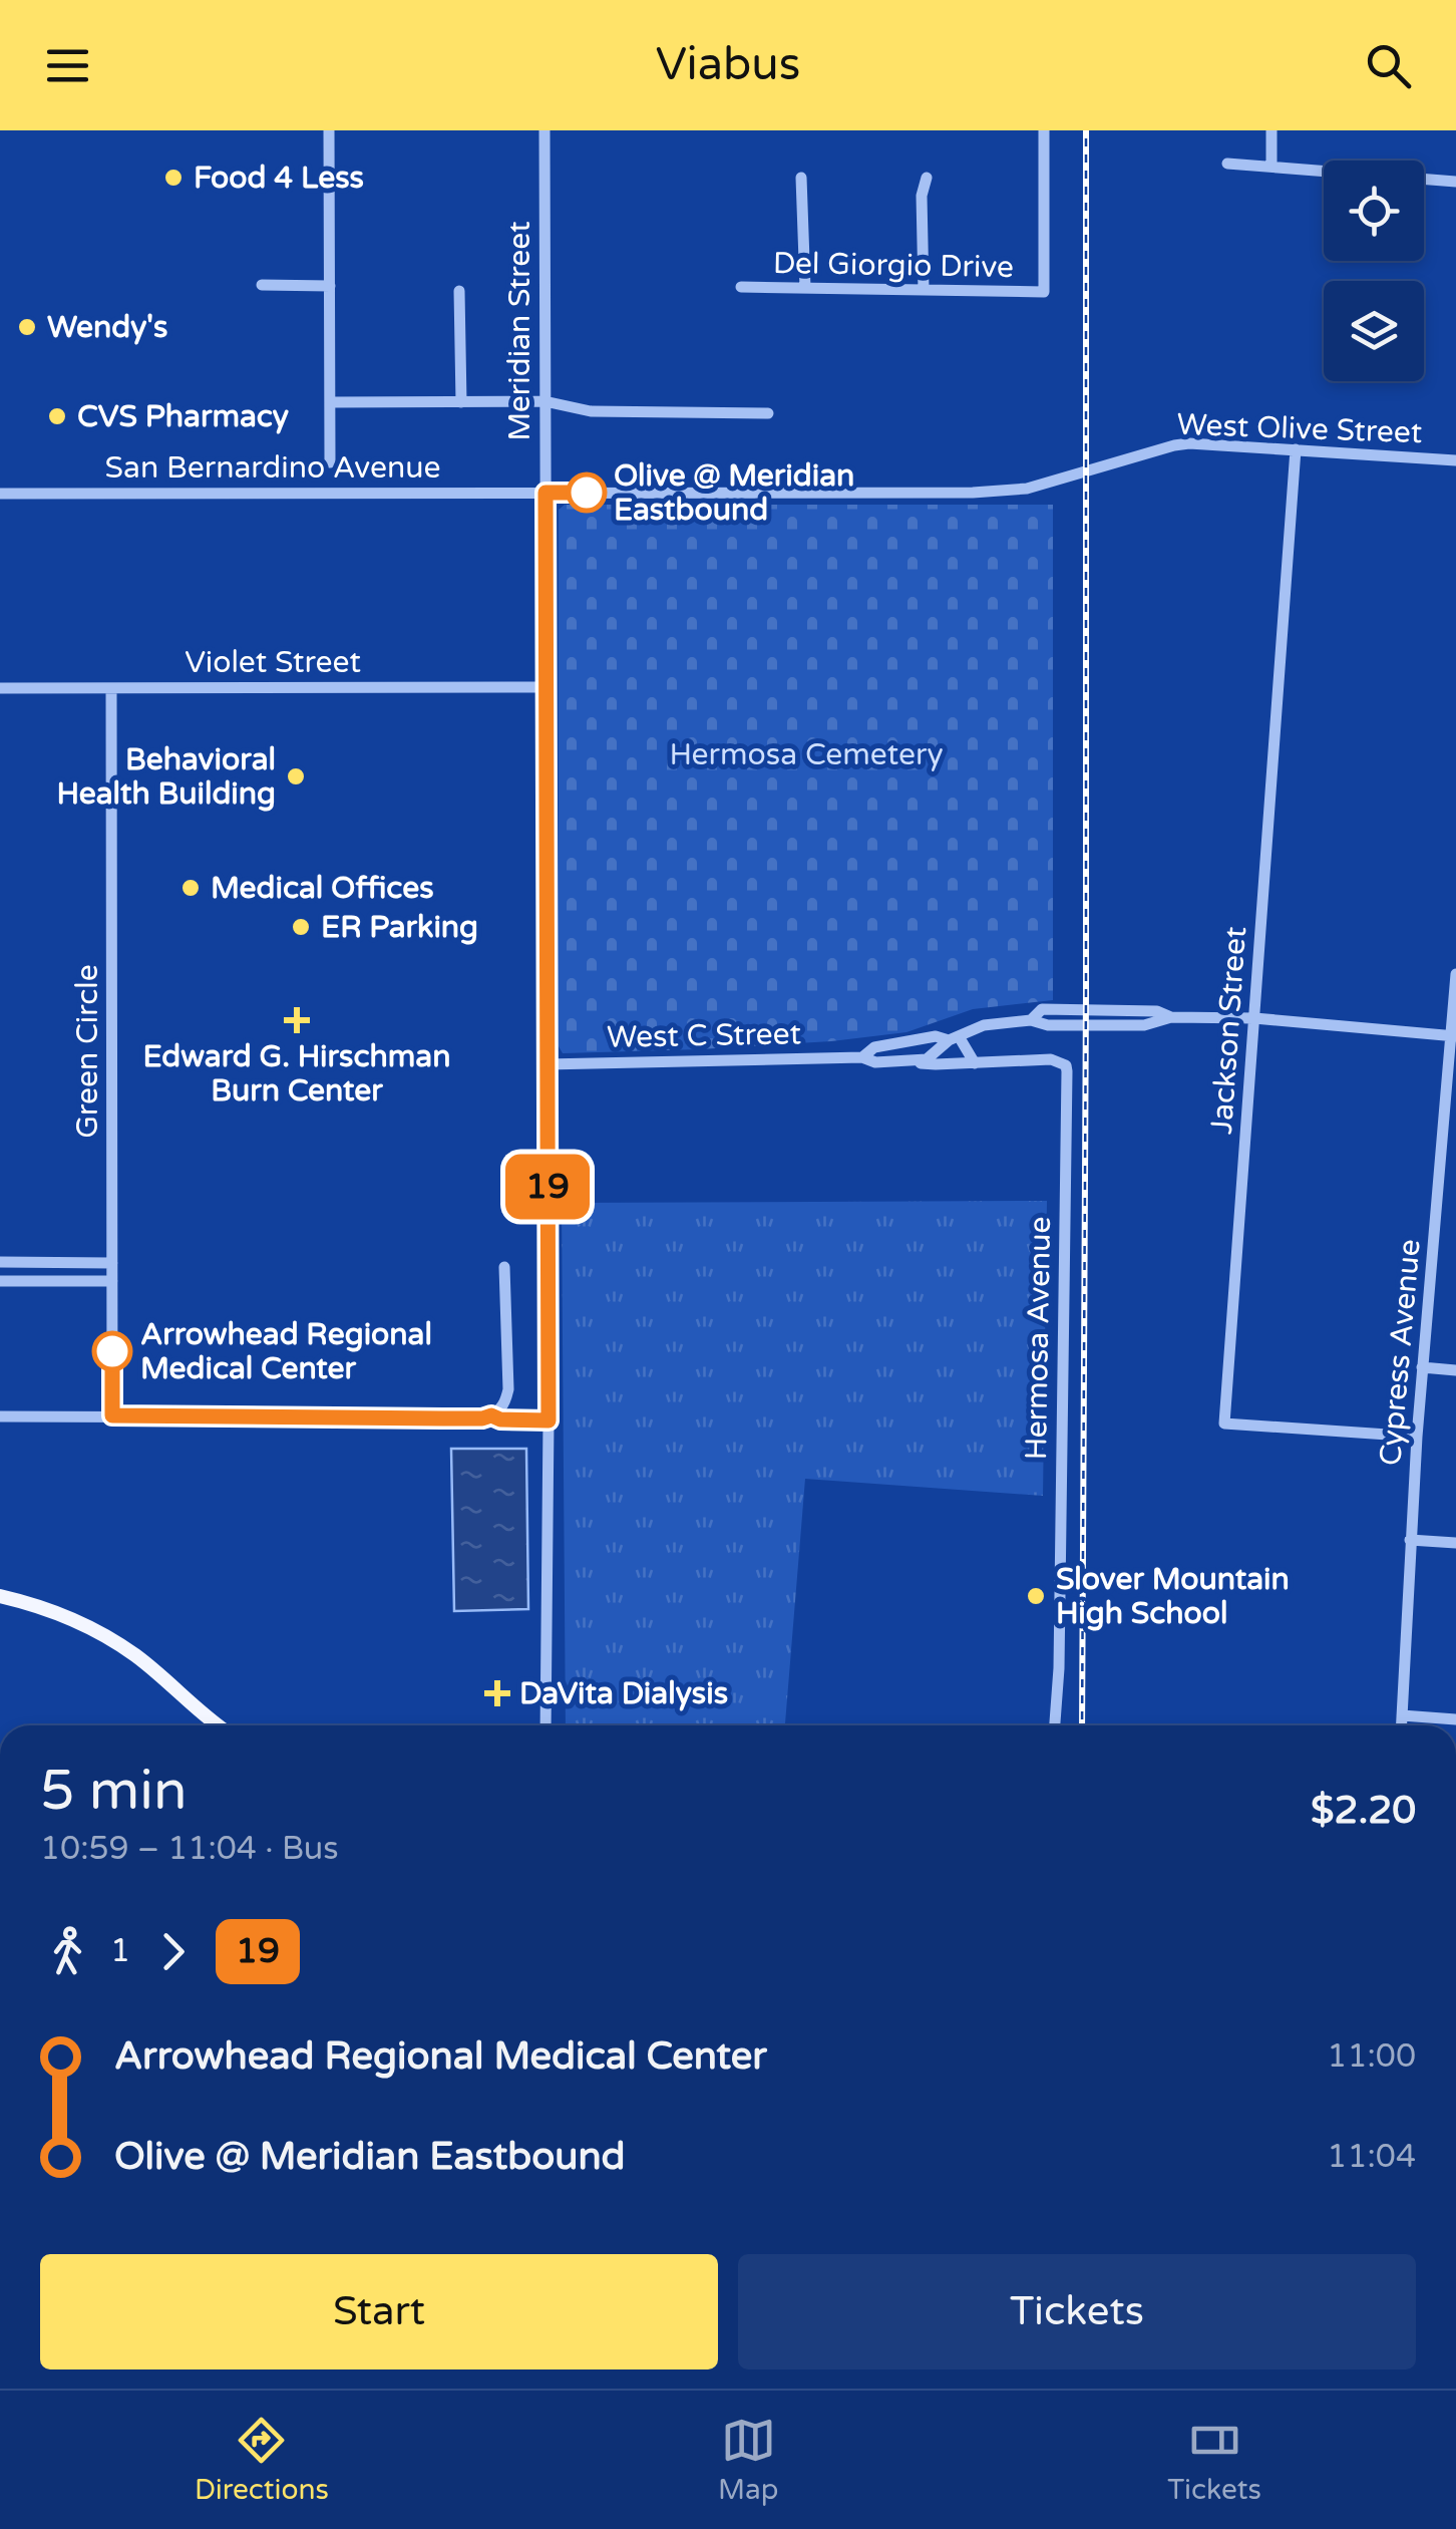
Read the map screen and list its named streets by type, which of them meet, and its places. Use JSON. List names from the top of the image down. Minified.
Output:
{"streets":{"street":["Del Giorgio Drive","Meridian Street","West Olive Street","San Bernardino Avenue","Violet Street","Jackson Street","West C Street","Green Circle","Hermosa Avenue","Cypress Avenue"]},"crossings":[["Meridian Street","West Olive Street"],["Meridian Street","San Bernardino Avenue"],["Meridian Street","Violet Street"],["Meridian Street","West C Street"],["West Olive Street","San Bernardino Avenue"],["West Olive Street","Jackson Street"],["Violet Street","Green Circle"],["Jackson Street","West C Street"],["Jackson Street","Cypress Avenue"],["West C Street","Cypress Avenue"]],"parks":["Hermosa Cemetery"],"places":{"other":["Food 4 Less","Wendy's","CVS Pharmacy","Olive @ Meridian Eastbound","Behavioral Health Building","Medical Offices","ER Parking","Arrowhead Regional Medical Center","Slover Mountain High School"],"health":["Edward G. Hirschman Burn Center","DaVita Dialysis"]},"lines":["bus line 19"],"page":{"header":"Viabus","on_map":"19","heading":["5 min","10:59 – 11:04 · Bus","$2.20"],"legs":["1","19"],"list":[{"name":"Arrowhead Regional Medical Center","value":"11:00"},{"name":"Olive @ Meridian Eastbound","value":"11:04"}],"buttons":["Start","Tickets"],"tabs":["Directions","Map","Tickets"]}}
